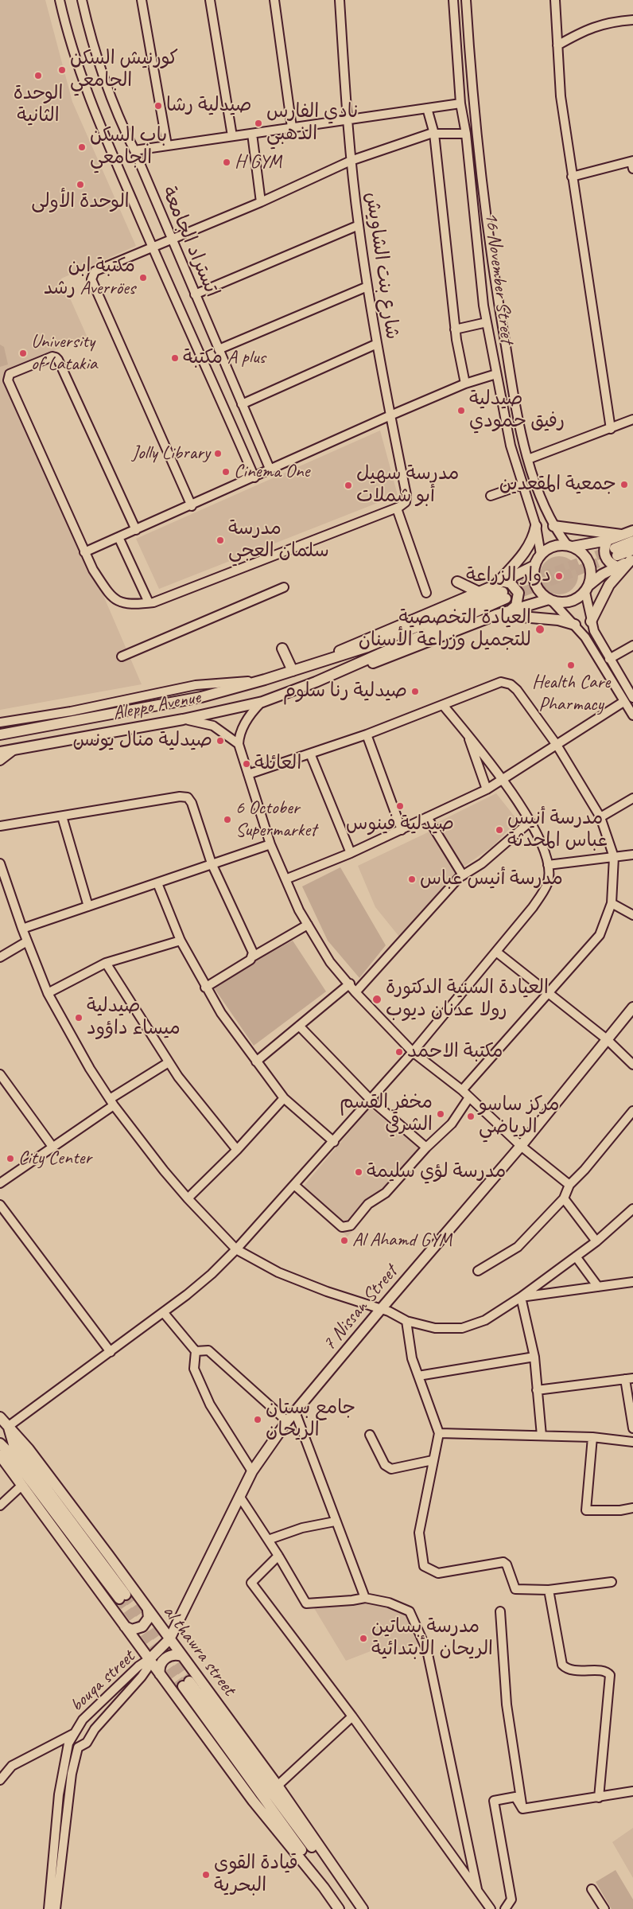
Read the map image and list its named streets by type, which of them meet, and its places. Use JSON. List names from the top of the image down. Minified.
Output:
{"streets":{"main road":["Aleppo Avenue","7 Nissan Street","al thawra street"],"street":["اتستراد الجامعة","شارع بنت الشاويش","16 November Street","bouqa street"]},"crossings":[["7 Nissan Street","al thawra street"],["7 Nissan Street","bouqa street"]],"places":["كورنيش السكن الجامعي","الوحدة الثانية","صيدلية رشا","نادي الفارس الذهبي","باب السكن الجامعي","H GYM","الوحدة الأولى","مكتبة ابن رشد Averröes","University of Latakia","مكتبة A plus","صيدلية رفيق حمودي","Jolly Library","Cinema One","جمعية المقعدين","مدرسة سهيل أبو شملات","مدرسة سلمان العجي","دوار الزراعة","العيادة التخصصية للتجميل وزراعة الأسنان","Health Care Pharmacy","صيدلية رنا سلوم","صيدلية منال يونس","العائلة","صيدلية فينوس","6 October Supermarket","مدرسة أنيس عباس المحدثة","مدرسة أنيس عباس","العيادة السنية الدكتورة رولا عدنان ديوب","صيدلية ميساء داؤود","مكتبة الاحمد","مخفر القسم الشرقي","مركز ساسو الرياضي","City Center","مدرسة لؤي سليمة","Al Ahamd GYM","جامع بستان الريحان","مدرسة بساتين الريحان الأبتدائية","قيادة القوى البحرية"]}
